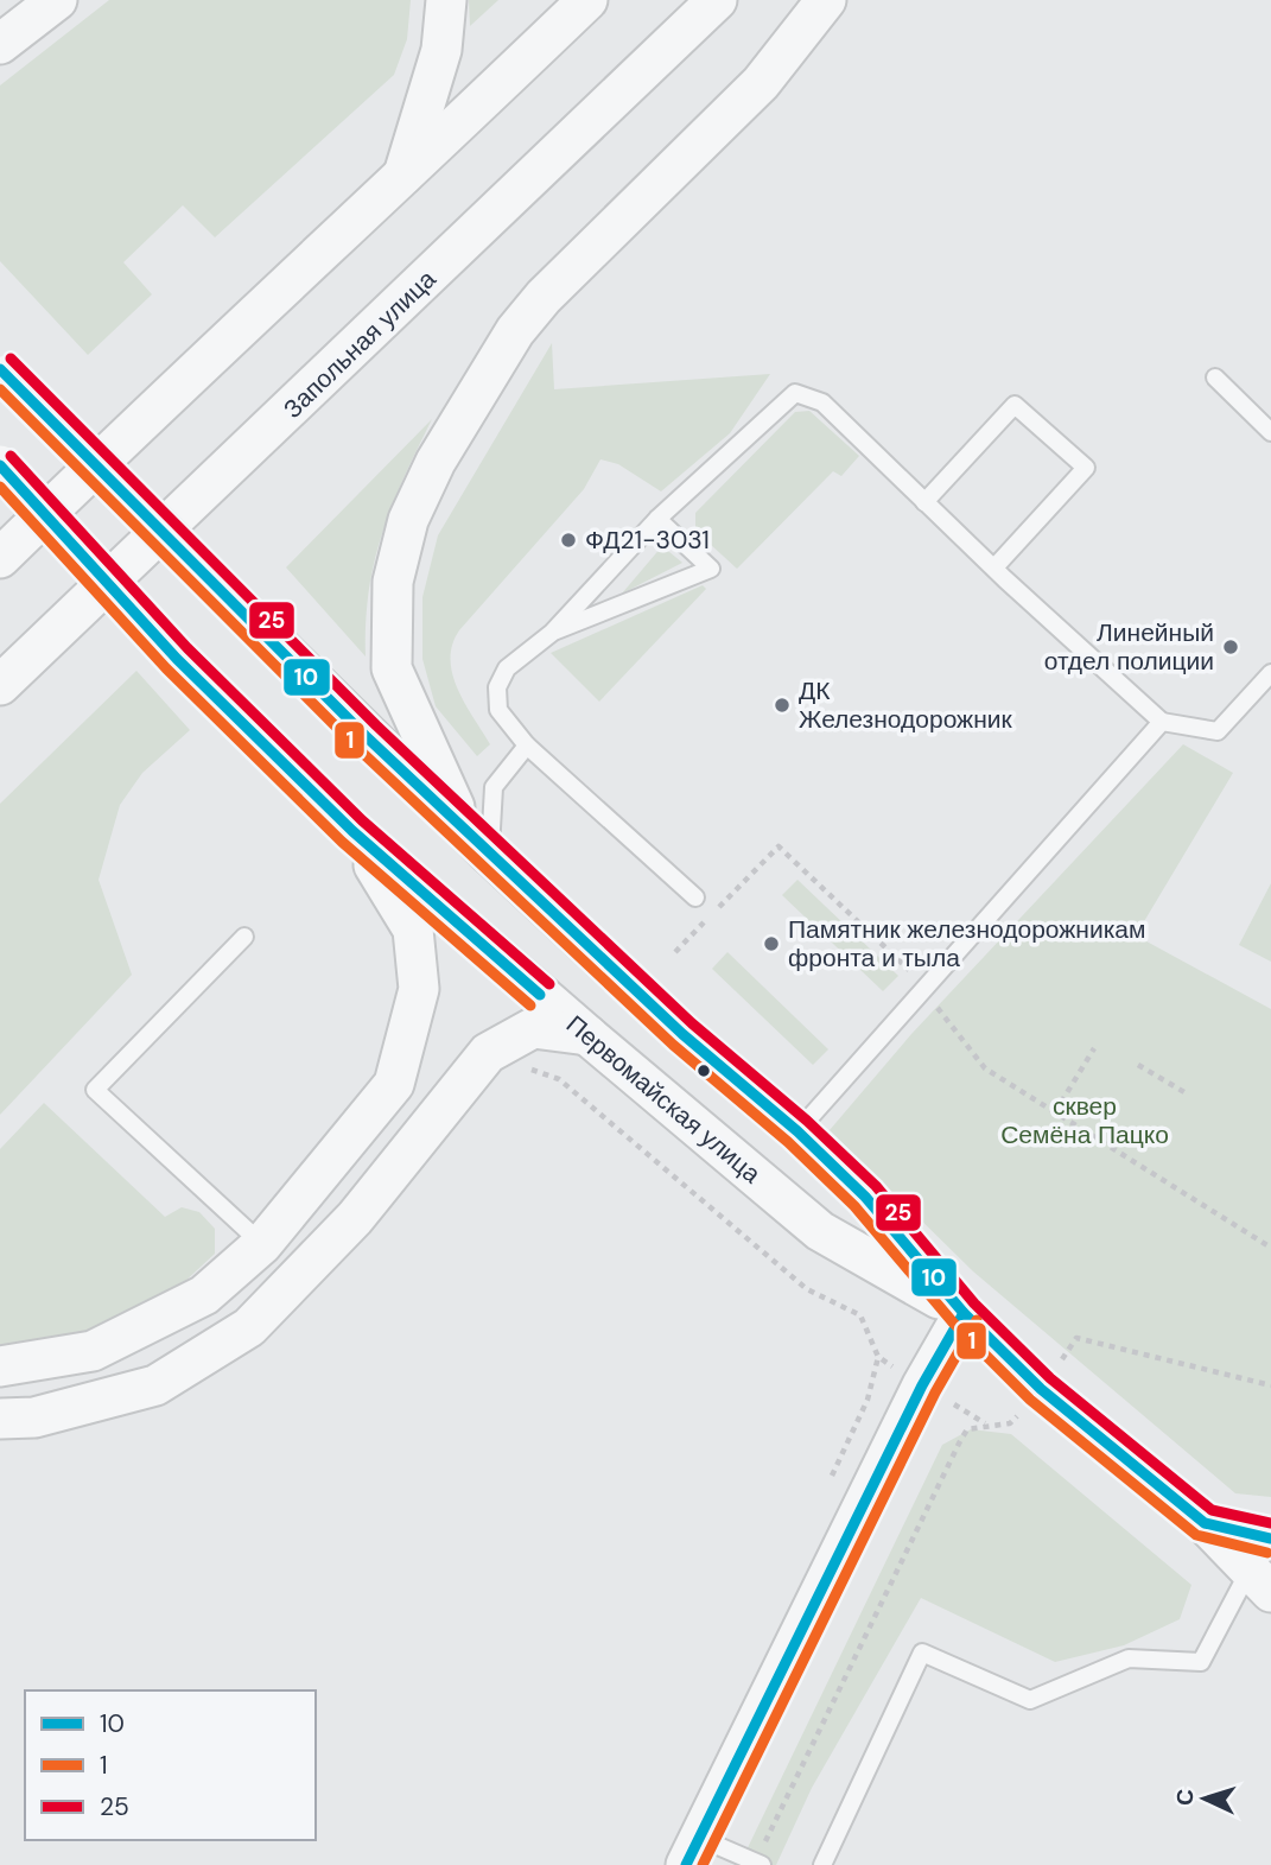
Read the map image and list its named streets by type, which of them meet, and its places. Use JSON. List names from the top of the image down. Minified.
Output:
{"streets":{"street":["Запольная улица","Первомайская улица"]},"parks":["сквер Семёна Пацко"],"places":["ФД21-3031","Линейный отдел полиции","ДК Железнодорожник","Памятник железнодорожникам фронта и тыла"],"lines":["transit line 25","transit line 10","transit line 1"],"legend":["10","1","25"],"north":"left"}
